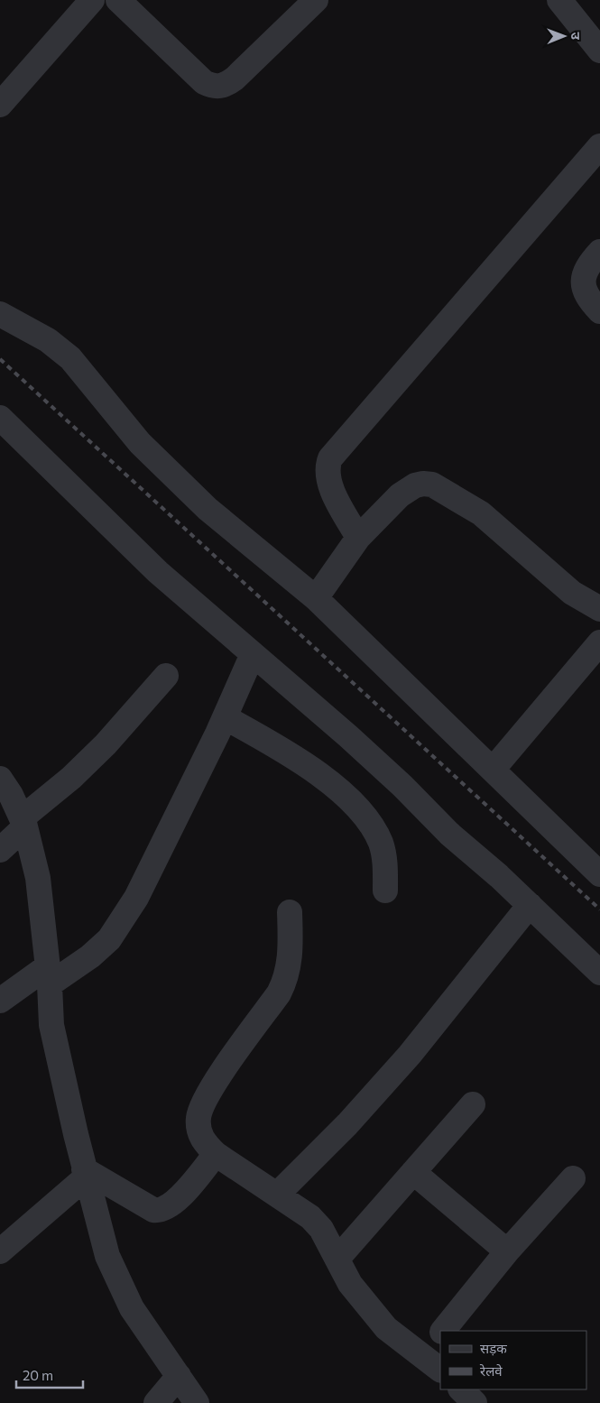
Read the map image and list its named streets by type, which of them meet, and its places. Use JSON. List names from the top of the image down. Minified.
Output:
{"legend":["सड़क","रेलवे"],"scale_bar":"20 m","north":"right"}
